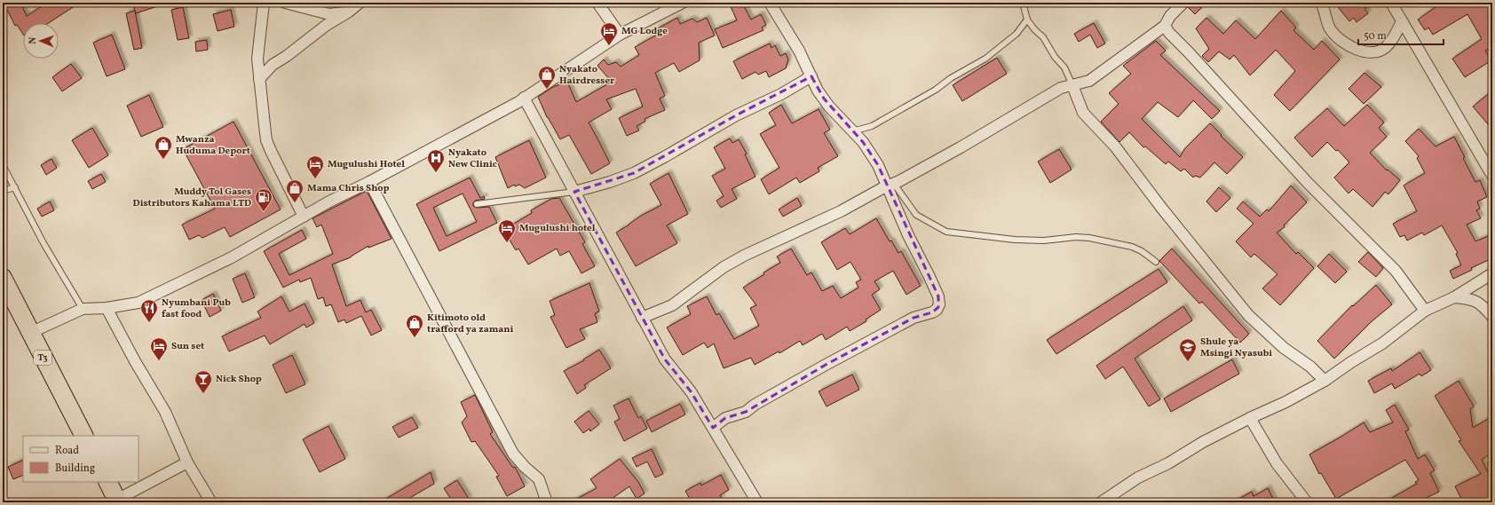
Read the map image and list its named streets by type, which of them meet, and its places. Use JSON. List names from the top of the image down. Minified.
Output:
{"streets":{"highway":["T3"]},"places":{"hotel":["MG Lodge","Mugulushi Hotel","Mugulushi hotel","Sun set"],"shop":["Nyakato Hairdresser","Mwanza Huduma Deport","Mama Chris Shop","Kitimoto old trafford ya zamani"],"hospital":["Nyakato New Clinic"],"fuel station":["Muddy Tol Gases Distributors Kahama LTD"],"restaurant":["Nyumbani Pub fast food"],"school or university":["Shule ya Msingi Nyasubi"],"bar":["Nick Shop"]},"legend":["Road","Building"],"scale_bar":"50 m","north":"left"}
